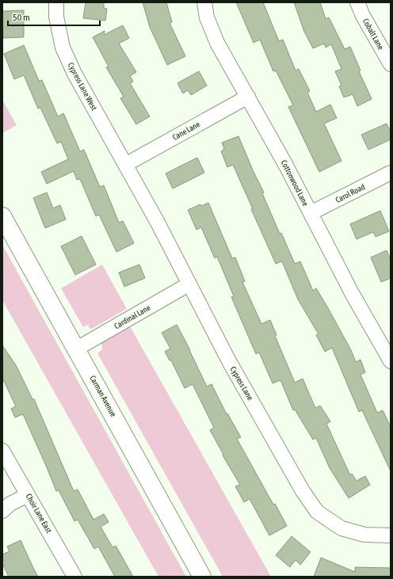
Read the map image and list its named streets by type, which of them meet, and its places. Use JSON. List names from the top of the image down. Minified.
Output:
{"streets":{"main road":["Carman Avenue"],"street":["Cobalt Lane","Cypress Lane West","Cane Lane","Cottonwood Lane","Carol Road","Cardinal Lane","Cypress Lane","Choir Lane East"]},"crossings":[["Cypress Lane West","Cane Lane"],["Cypress Lane West","Cypress Lane"],["Cane Lane","Cottonwood Lane"],["Cane Lane","Cypress Lane"],["Cottonwood Lane","Carol Road"],["Cardinal Lane","Cypress Lane"],["Cardinal Lane","Carman Avenue"]],"scale_bar":"50 m"}
